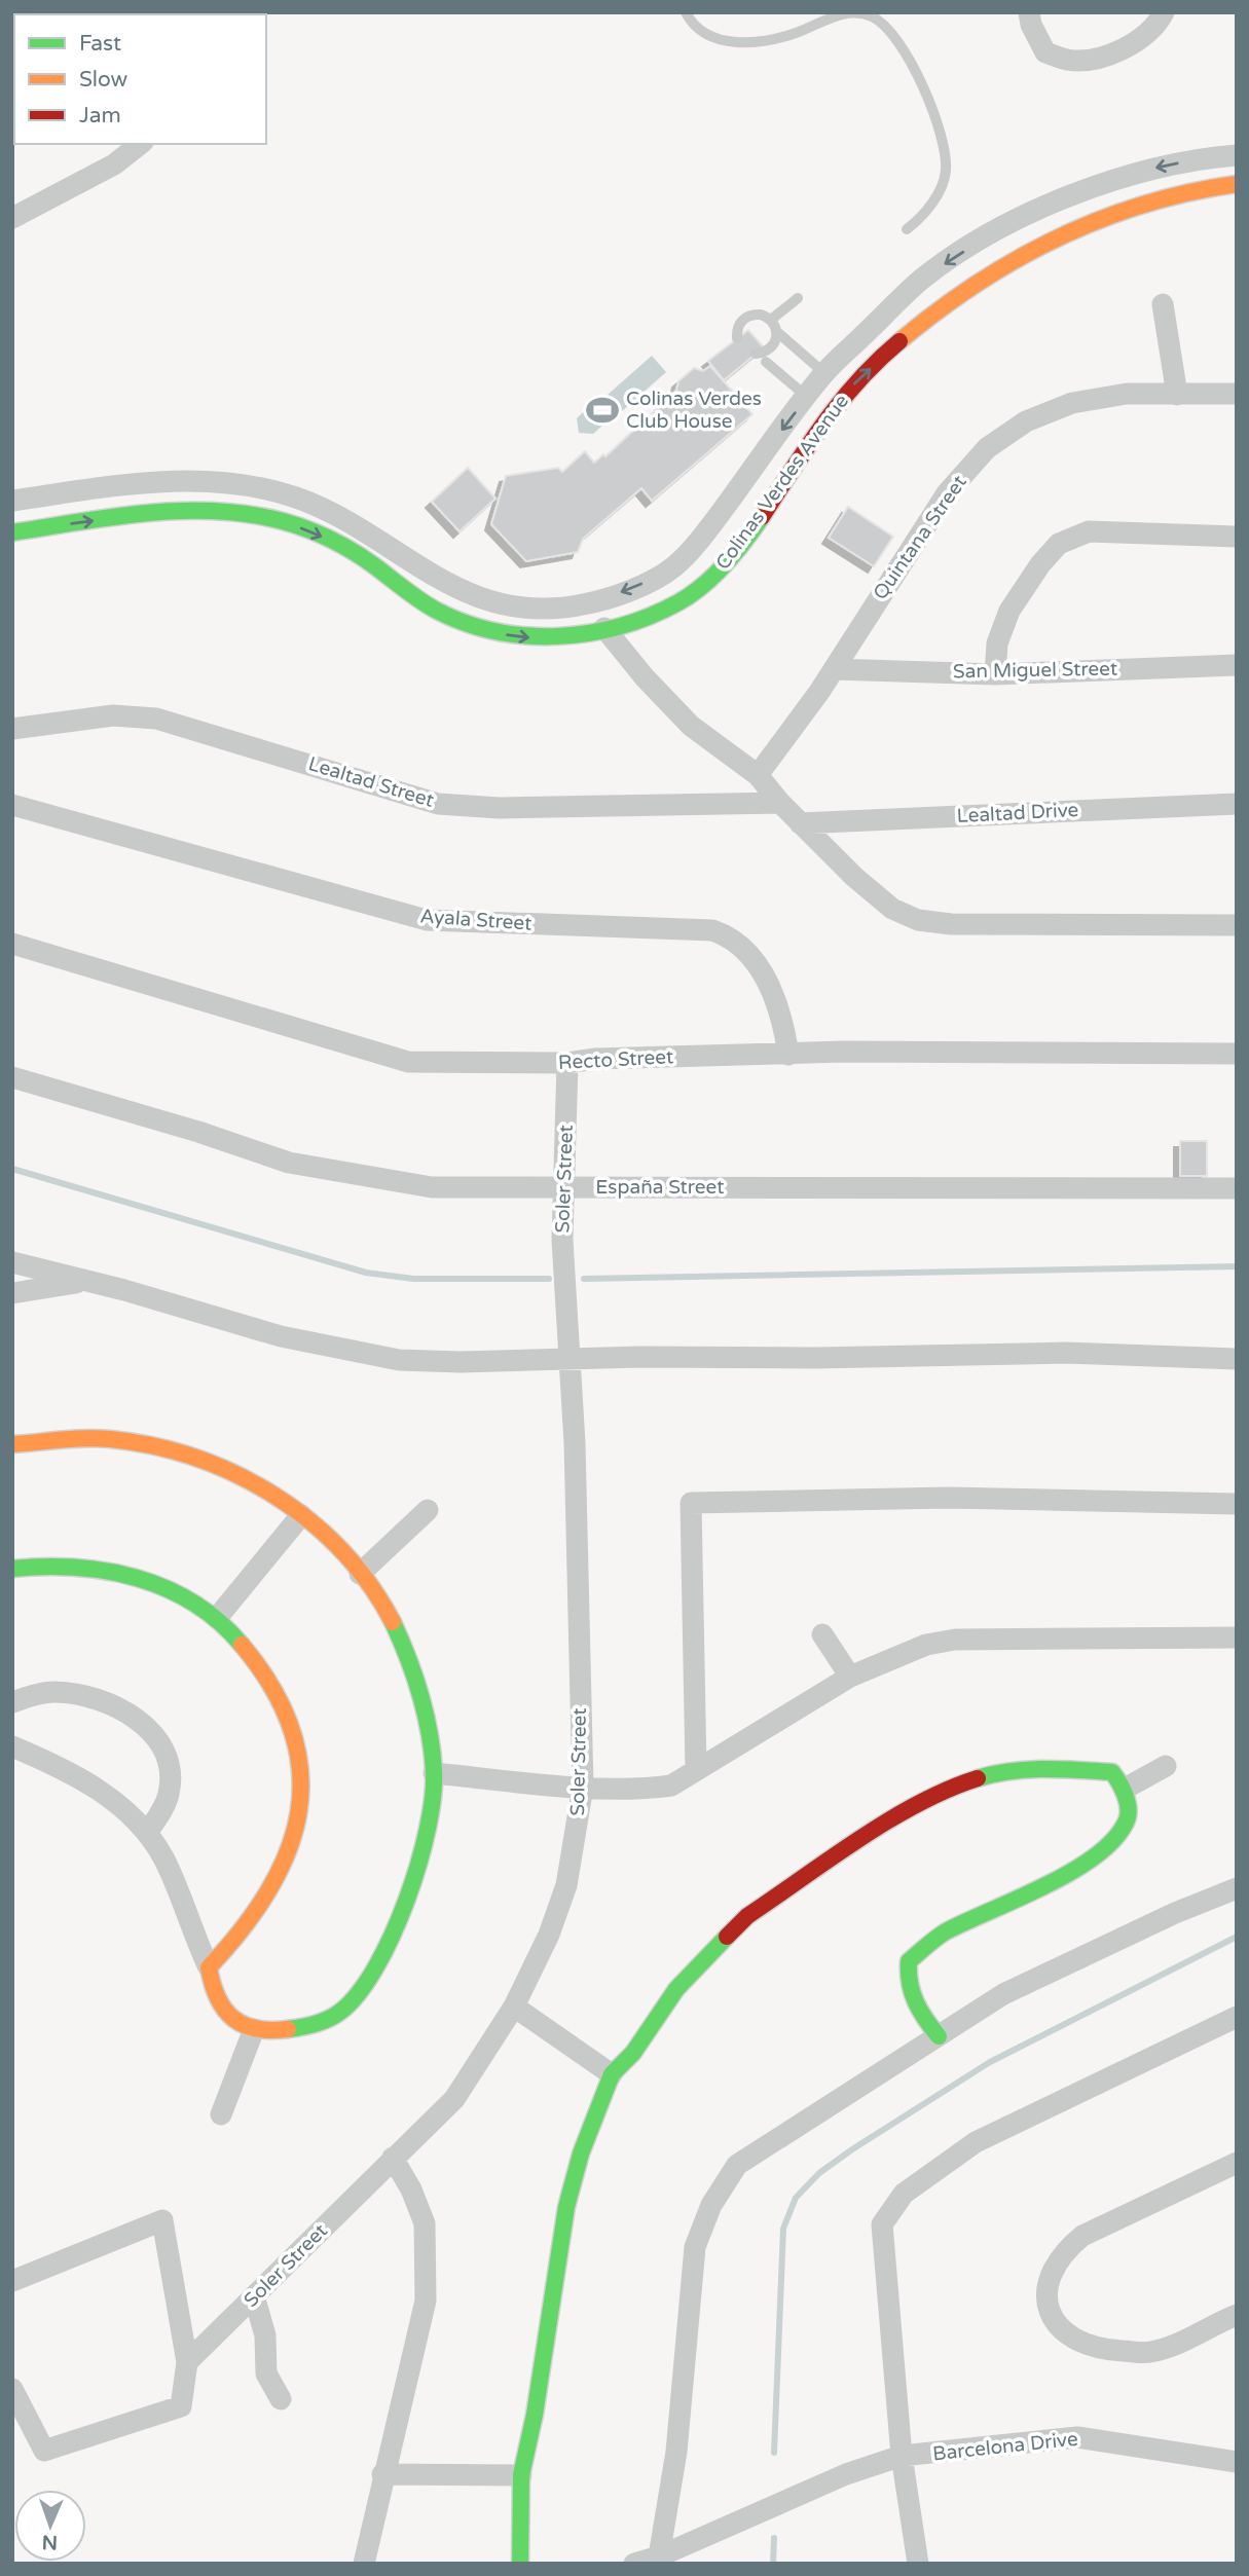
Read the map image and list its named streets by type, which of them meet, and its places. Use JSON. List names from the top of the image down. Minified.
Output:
{"streets":{"street":["Colinas Verdes Avenue","Quintana Street","San Miguel Street","Lealtad Street","Lealtad Drive","Ayala Street","Recto Street","Soler Street","España Street","Barcelona Drive"]},"crossings":[["Quintana Street","San Miguel Street"],["Ayala Street","Recto Street"],["Recto Street","Soler Street"],["Soler Street","España Street"]],"places":{"sports":["Colinas Verdes Club House"]},"legend":["Fast","Slow","Jam"],"north":"bottom"}
